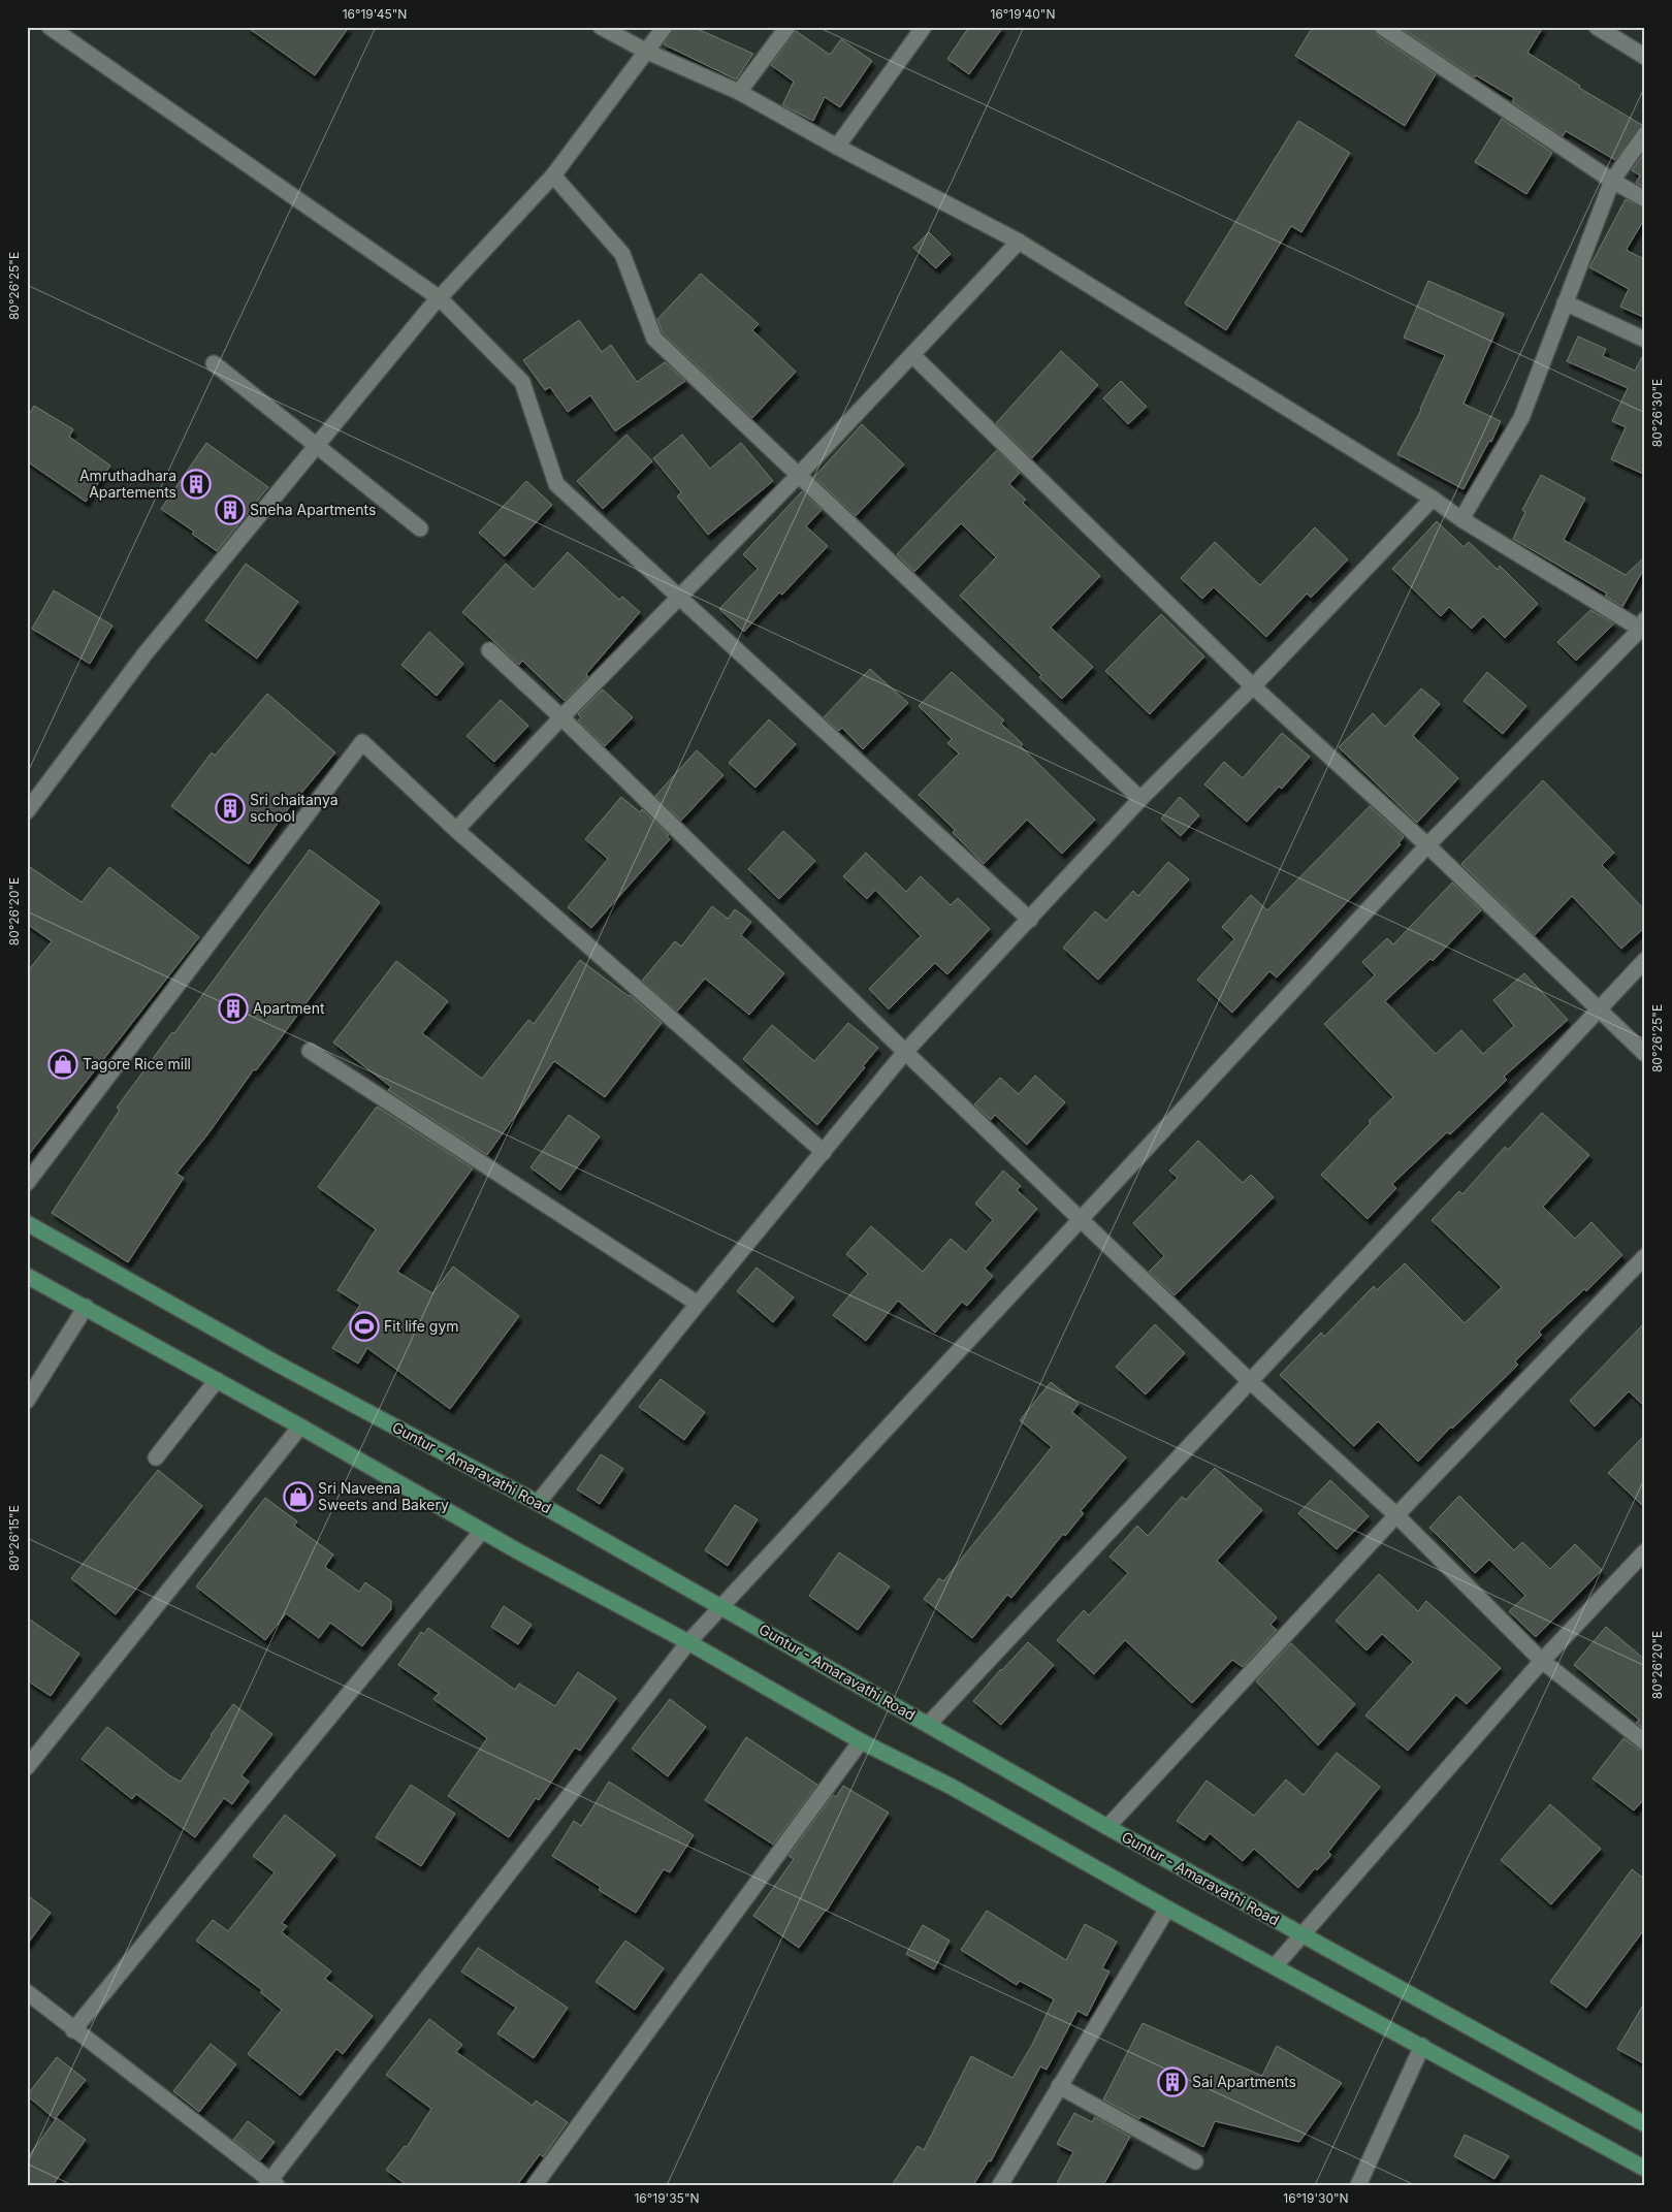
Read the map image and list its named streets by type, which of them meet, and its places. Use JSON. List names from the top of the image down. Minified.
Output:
{"streets":{"main road":["Guntur - Amaravathi Road"]},"places":{"building":["Amruthadhara Apartements","Sneha Apartments","Sri chaitanya school","Apartment","Sai Apartments"],"shop":["Tagore Rice mill","Sri Naveena Sweets and Bakery"],"sports":["Fit life gym"]},"coordinates":["16°19'45\"N","16°19'40\"N","80°26'25\"E","80°26'30\"E","80°26'20\"E","80°26'15\"E","16°19'35\"N","16°19'30\"N"]}
